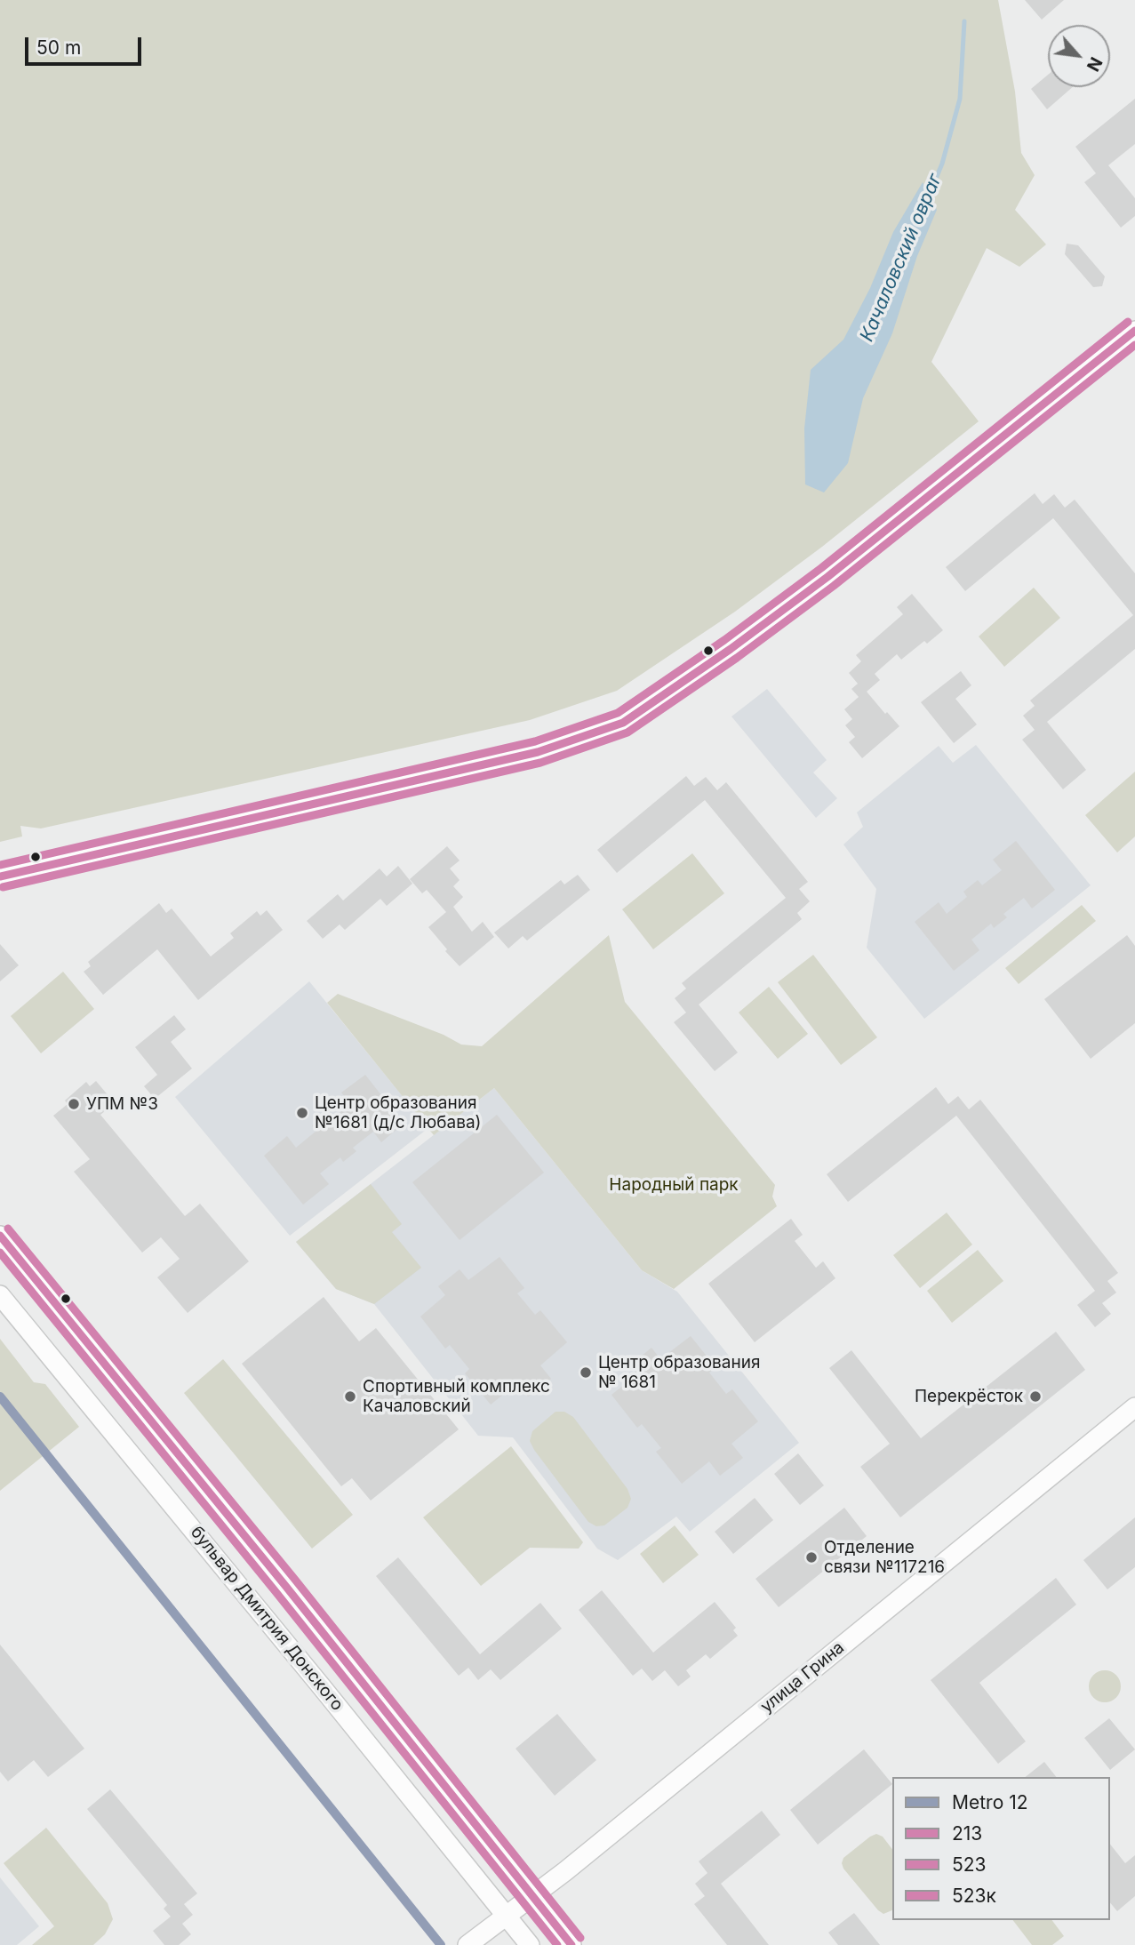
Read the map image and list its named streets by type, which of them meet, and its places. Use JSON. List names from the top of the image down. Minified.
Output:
{"streets":{"street":["бульвар Дмитрия Донского","улица Грина"]},"crossings":[["бульвар Дмитрия Донского","улица Грина"]],"water":["Качаловский овраг"],"parks":["Народный парк"],"places":["УПМ №3","Центр образования №1681 (д/с Любава)","Центр образования № 1681","Спортивный комплекс Качаловский","Перекрёсток","Отделение связи №117216"],"lines":["transit line 523к","transit line 213","transit line 523","metro line 12"],"legend":["Metro 12","213","523","523к"],"scale_bar":"50 m","north":"bottom right"}
